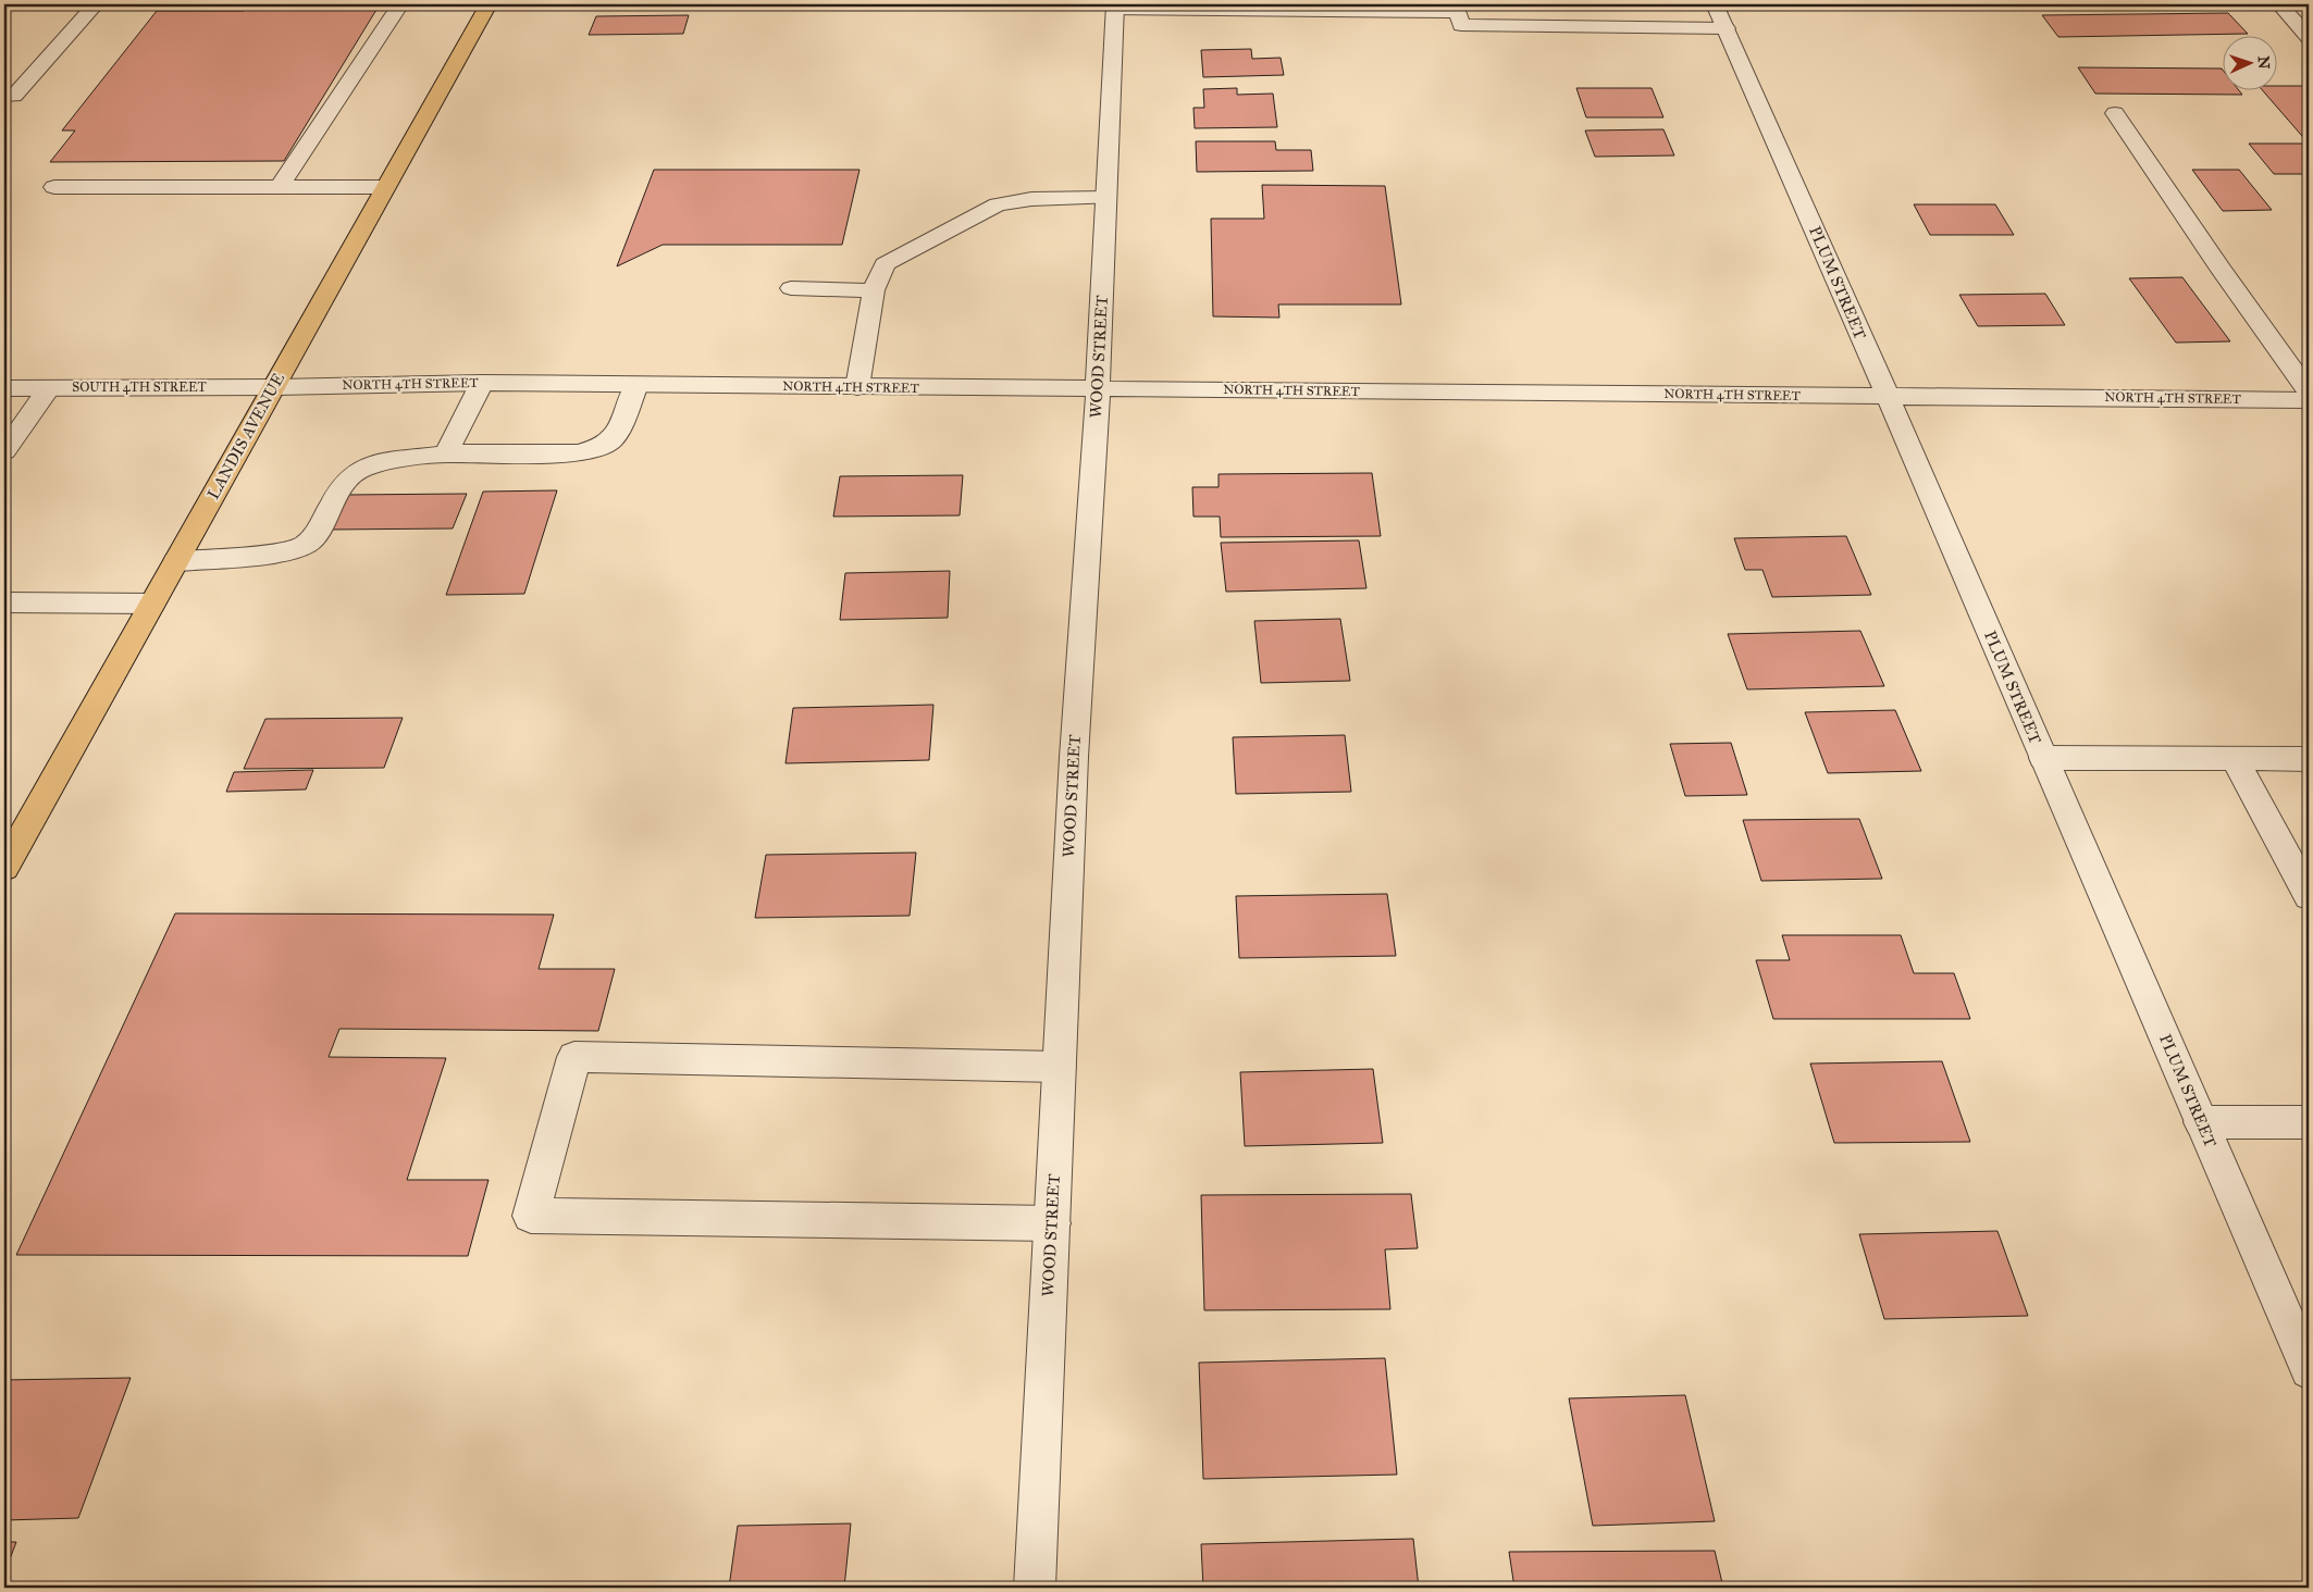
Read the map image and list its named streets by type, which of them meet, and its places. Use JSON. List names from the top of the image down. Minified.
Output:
{"streets":{"main road":["LANDIS AVENUE"],"street":["PLUM STREET","WOOD STREET","NORTH 4TH STREET","SOUTH 4TH STREET"]},"crossings":[["PLUM STREET","NORTH 4TH STREET"],["WOOD STREET","NORTH 4TH STREET"],["NORTH 4TH STREET","SOUTH 4TH STREET"],["NORTH 4TH STREET","LANDIS AVENUE"],["SOUTH 4TH STREET","LANDIS AVENUE"]],"north":"right"}
